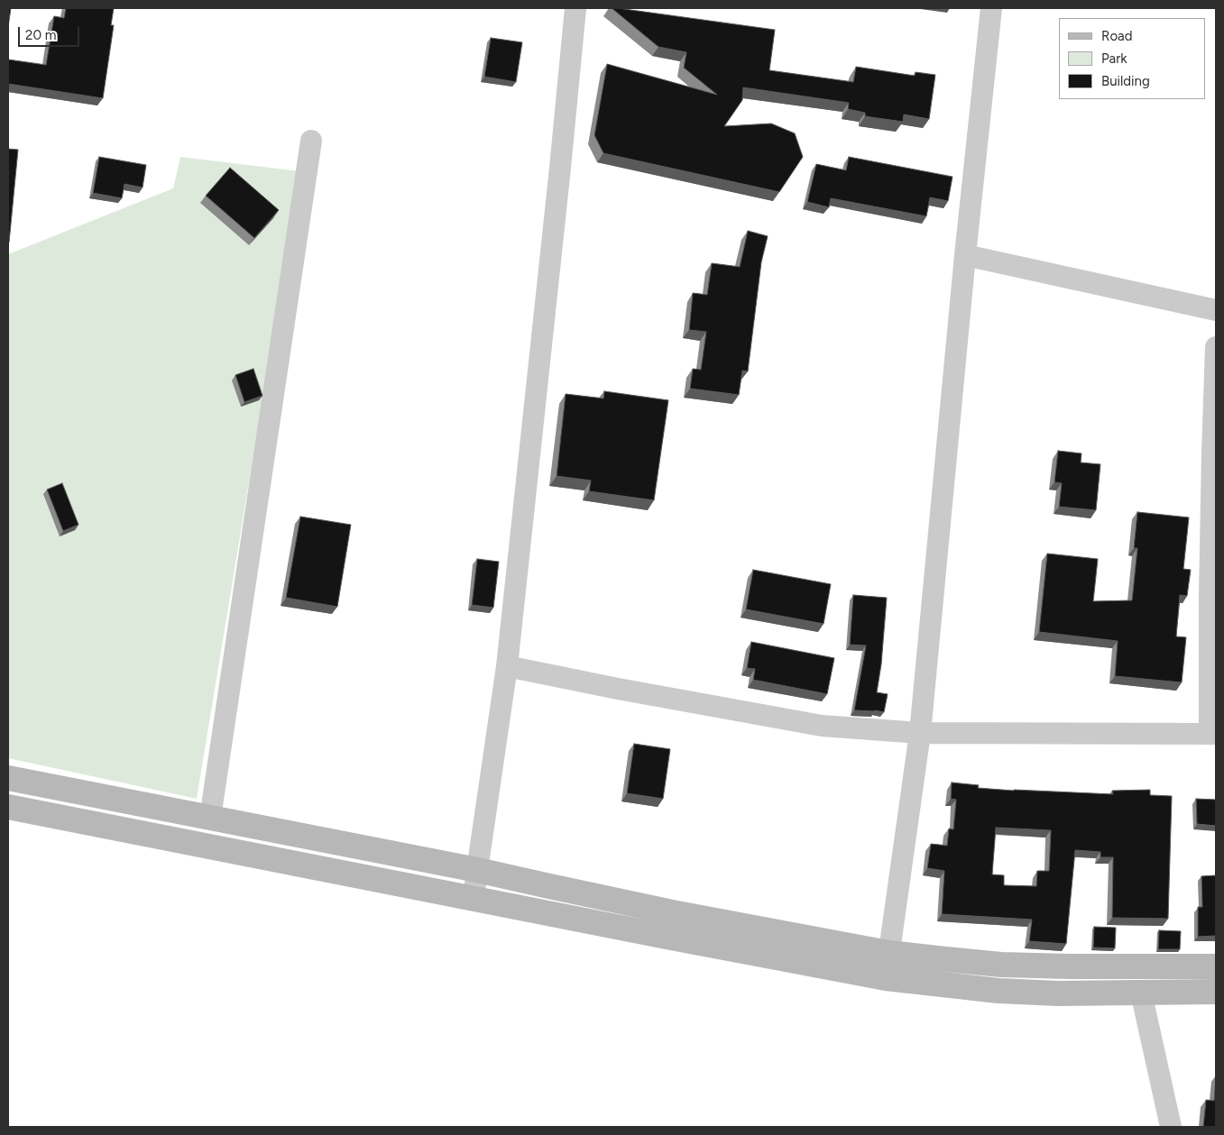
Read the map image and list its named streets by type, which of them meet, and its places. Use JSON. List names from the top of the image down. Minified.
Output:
{"legend":["Road","Park","Building"],"scale_bar":"20 m"}
